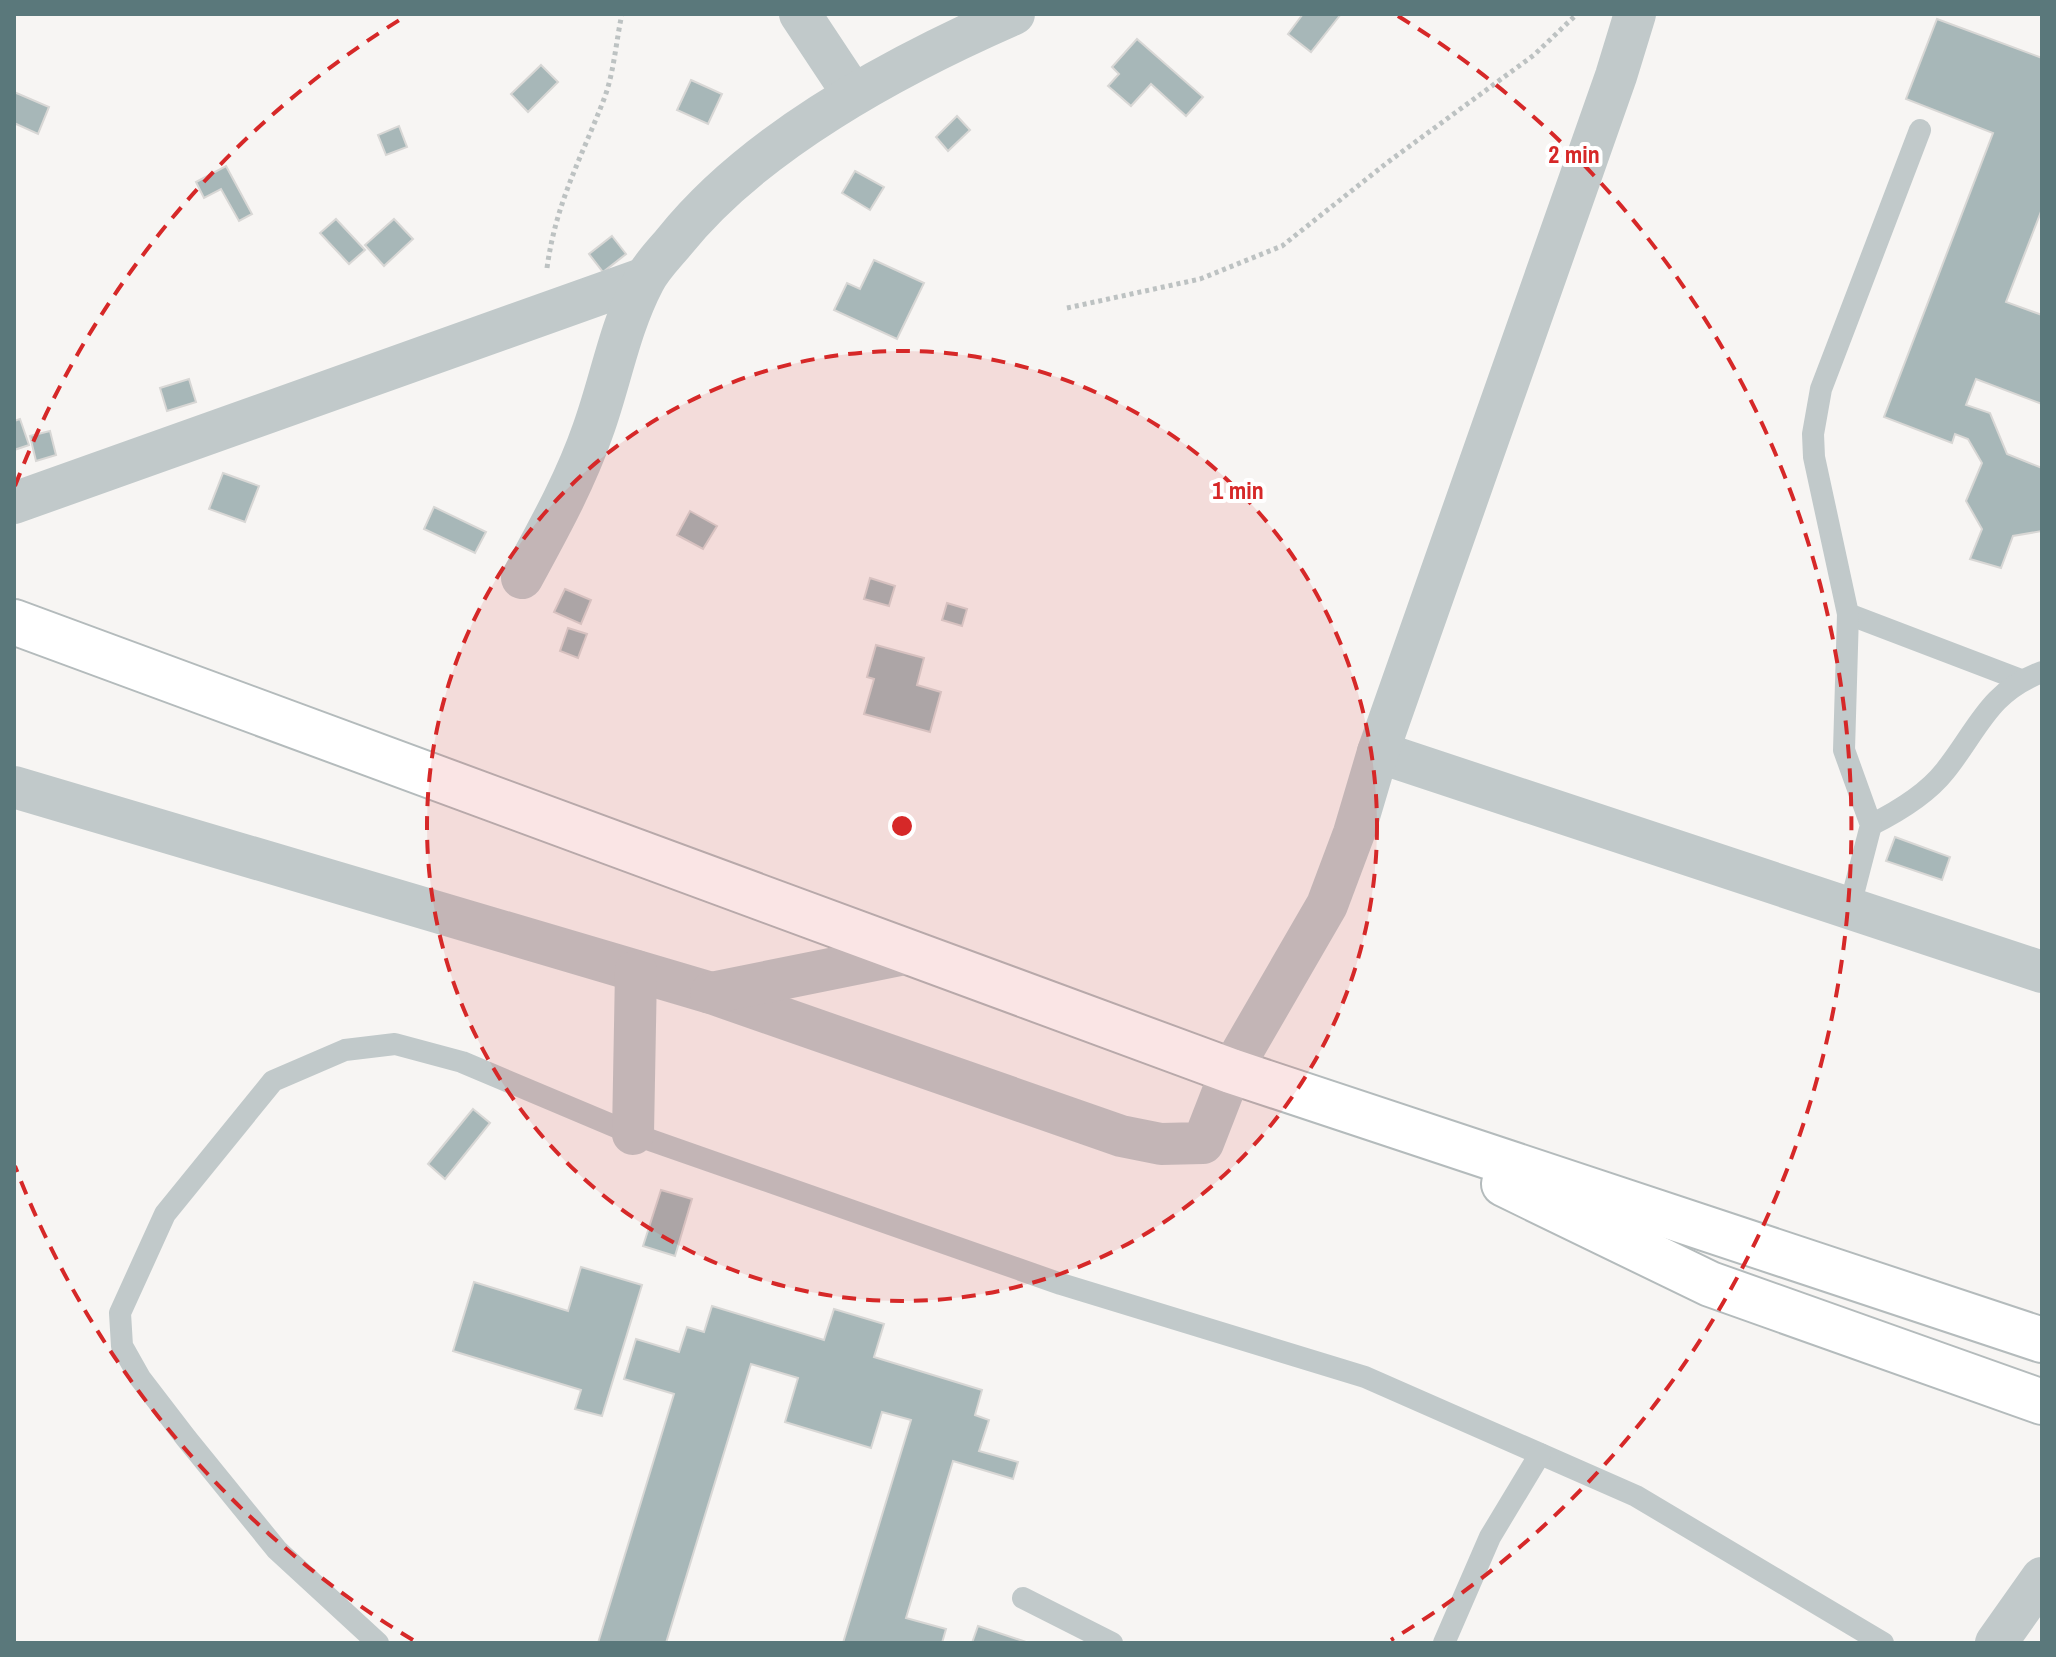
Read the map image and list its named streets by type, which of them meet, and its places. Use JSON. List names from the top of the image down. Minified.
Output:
{"rings":["2 min","1 min"]}
